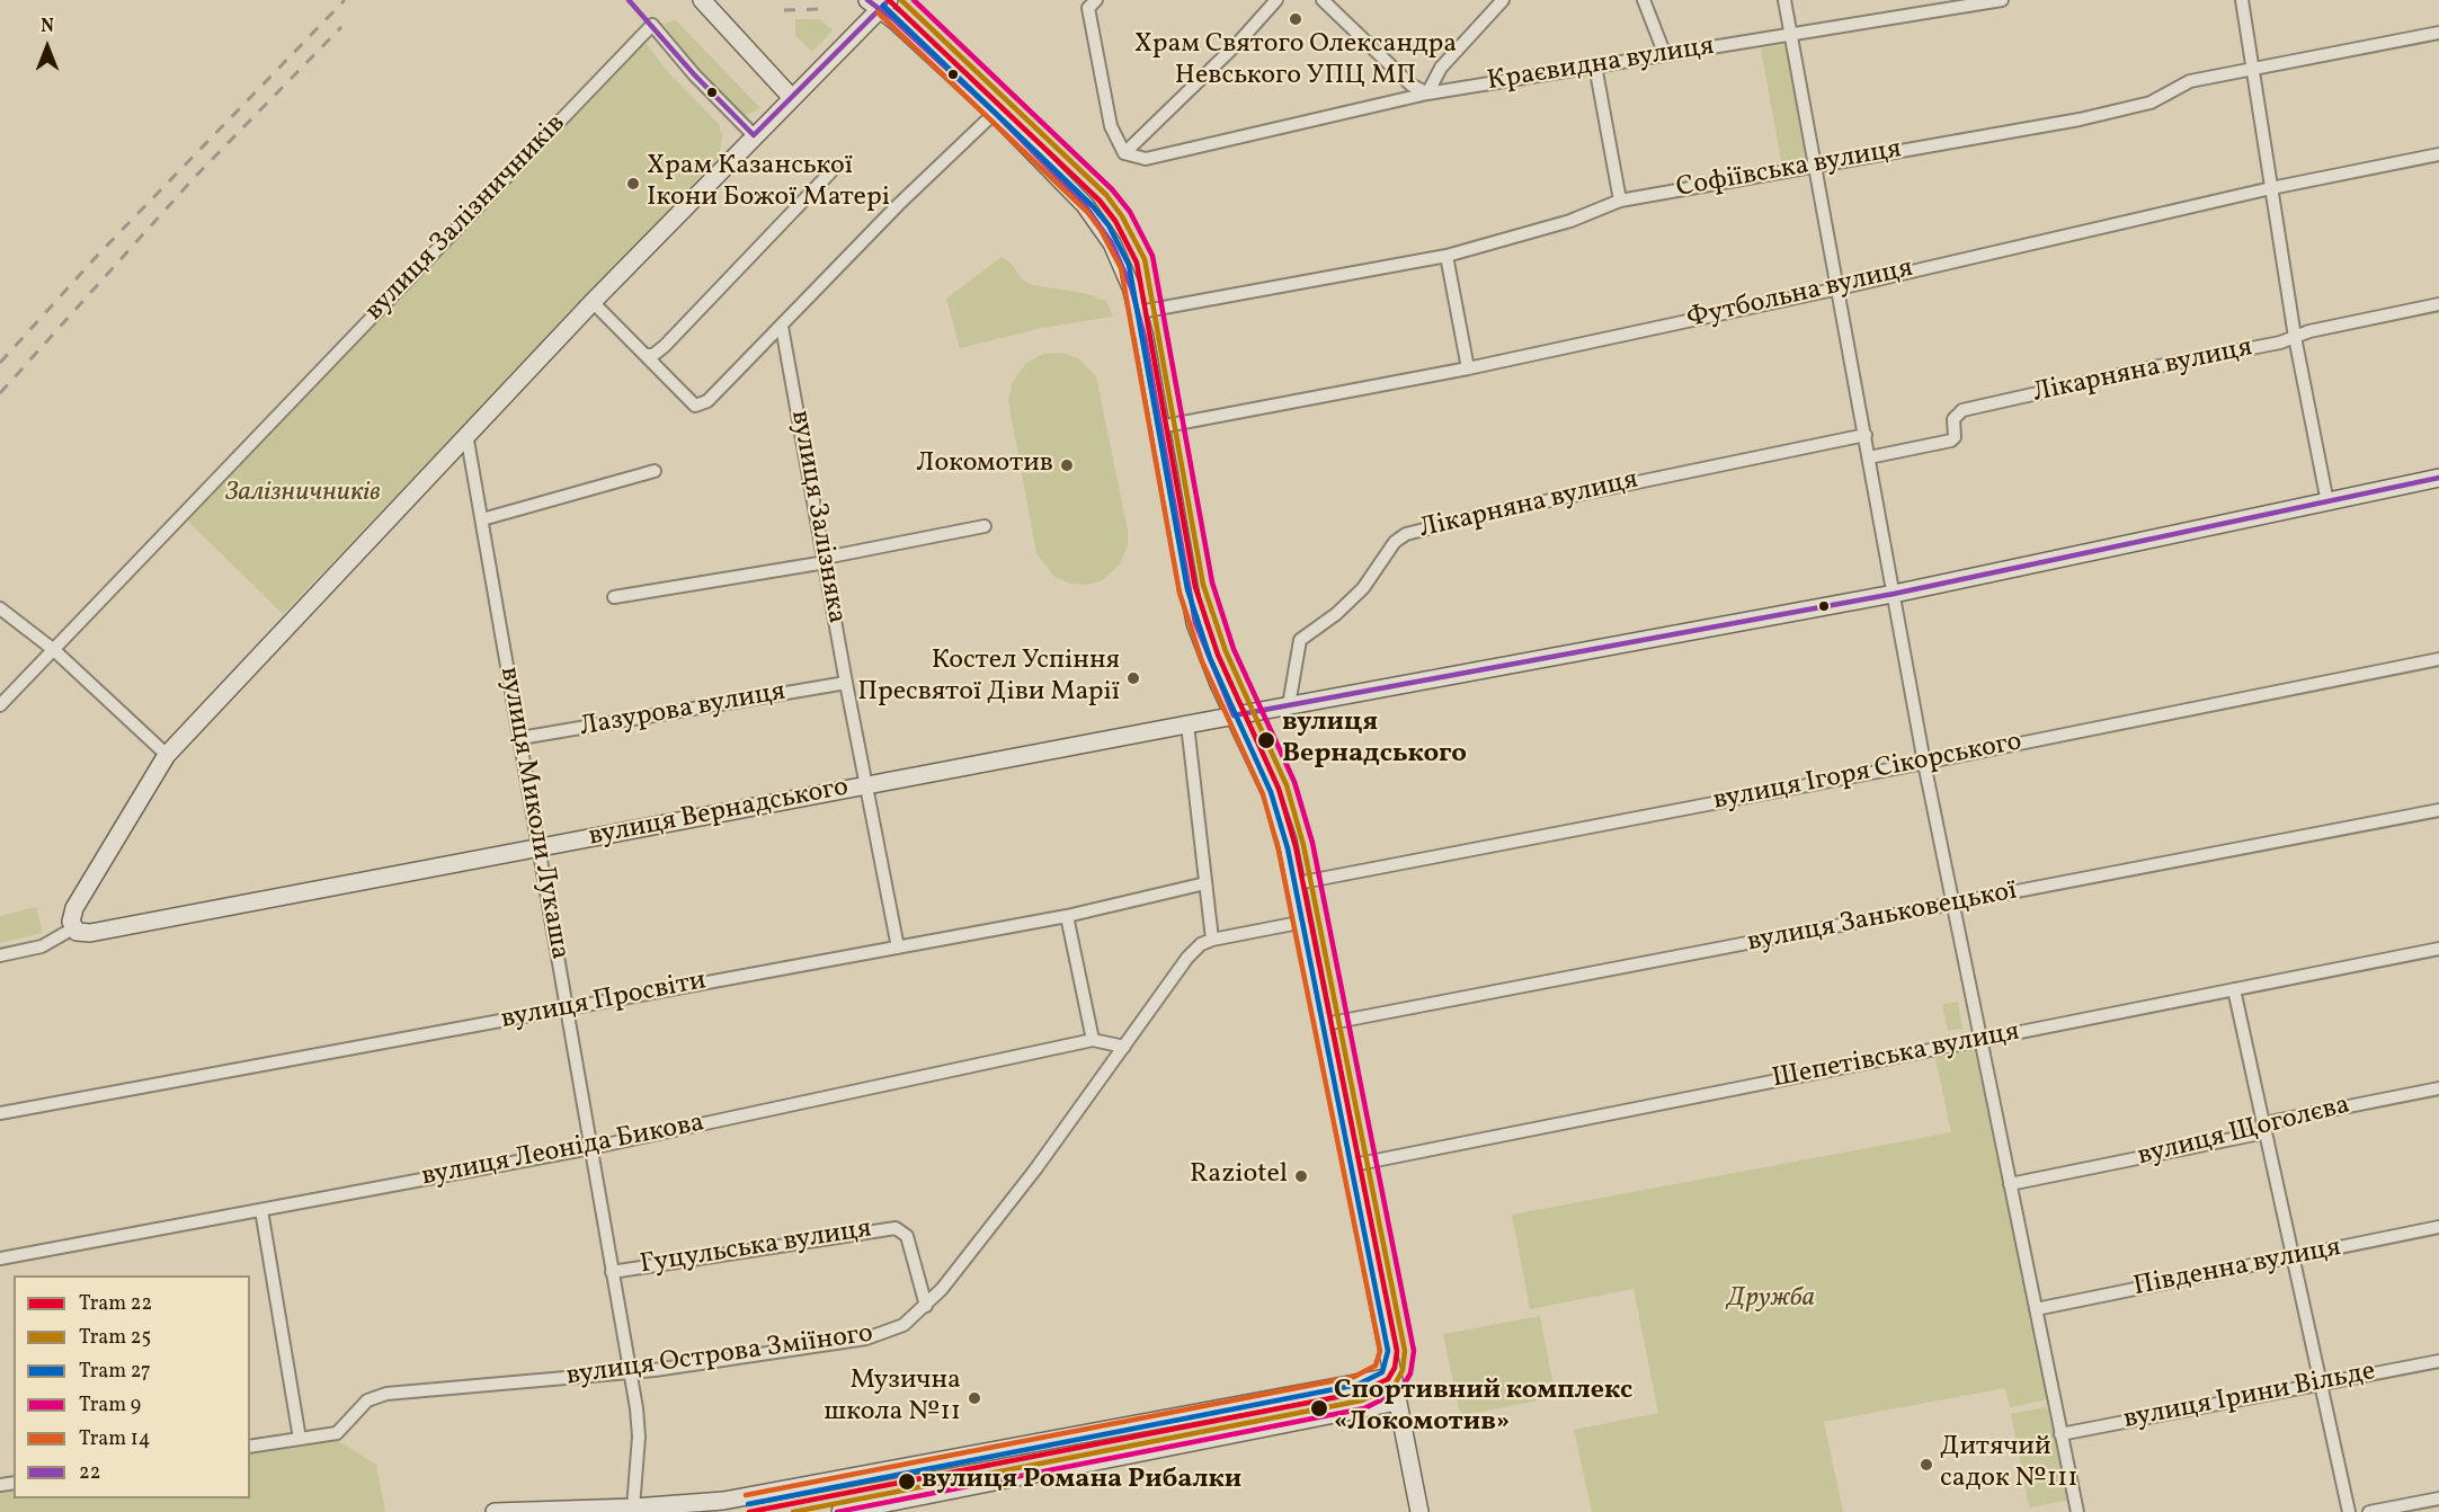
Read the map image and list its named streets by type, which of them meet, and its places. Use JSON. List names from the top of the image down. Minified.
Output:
{"streets":{"street":["Краєвидна вулиця","Софіївська вулиця","вулиця Залізничників","Футбольна вулиця","Лікарняна вулиця","вулиця Залізняка","Лазурова вулиця","вулиця Ігоря Сікорського","вулиця Миколи Лукаша","вулиця Вернадського","вулиця Заньковецької","вулиця Просвіти","Шепетівська вулиця","вулиця Щоголєва","вулиця Леоніда Бикова","Гуцульська вулиця","Південна вулиця","вулиця Острова Зміїного","вулиця Ірини Вільде"]},"crossings":[["Лікарняна вулиця","вулиця Вернадського"],["вулиця Залізняка","Лазурова вулиця"],["вулиця Залізняка","вулиця Вернадського"],["вулиця Залізняка","вулиця Просвіти"],["Лазурова вулиця","вулиця Миколи Лукаша"],["вулиця Миколи Лукаша","вулиця Вернадського"],["вулиця Миколи Лукаша","вулиця Просвіти"],["вулиця Миколи Лукаша","вулиця Леоніда Бикова"],["вулиця Миколи Лукаша","Гуцульська вулиця"],["вулиця Миколи Лукаша","вулиця Острова Зміїного"],["вулиця Леоніда Бикова","вулиця Острова Зміїного"],["Гуцульська вулиця","вулиця Острова Зміїного"]],"parks":["Залізничників","Дружба"],"places":["Храм Святого Олександра Невського УПЦ МП","Храм Казанської Ікони Божої Матері","Локомотив","Костел Успіння Пресвятої Діви Марії","вулиця Вернадського","Raziotel","Музична школа №11","Спортивний комплекс «Локомотив»","Дитячий садок №111","вулиця Романа Рибалки"],"lines":["tram line 22","tram line 25","tram line 9","transit line 22","tram line 27","tram line 14"],"legend":["Tram 22","Tram 25","Tram 27","Tram 9","Tram 14","22"],"north":"top"}
